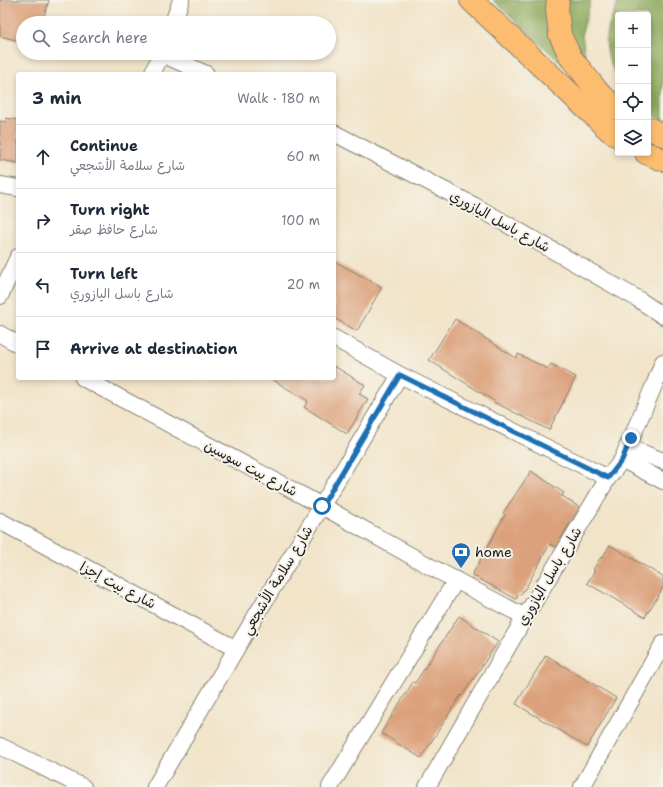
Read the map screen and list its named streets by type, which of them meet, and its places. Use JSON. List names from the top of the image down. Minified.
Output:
{"streets":{"street":["شارع باسل اليازوري","شارع بيت سوسين","شارع سلامة الأشجعي","شارع بيت إجزا"]},"crossings":[["شارع باسل اليازوري","شارع بيت سوسين"],["شارع بيت سوسين","شارع سلامة الأشجعي"],["شارع سلامة الأشجعي","شارع بيت إجزا"]],"places":{"bank":["home"]},"page":{"map_buttons":["+","−"],"search":"Search here","heading":["3 min","Walk · 180 m"],"list":[["Continue","شارع سلامة الأشجعي","60 m"],["Turn right","شارع حافظ صقر","100 m"],["Turn left","شارع باسل اليازوري","20 m"],"Arrive at destination"]}}
